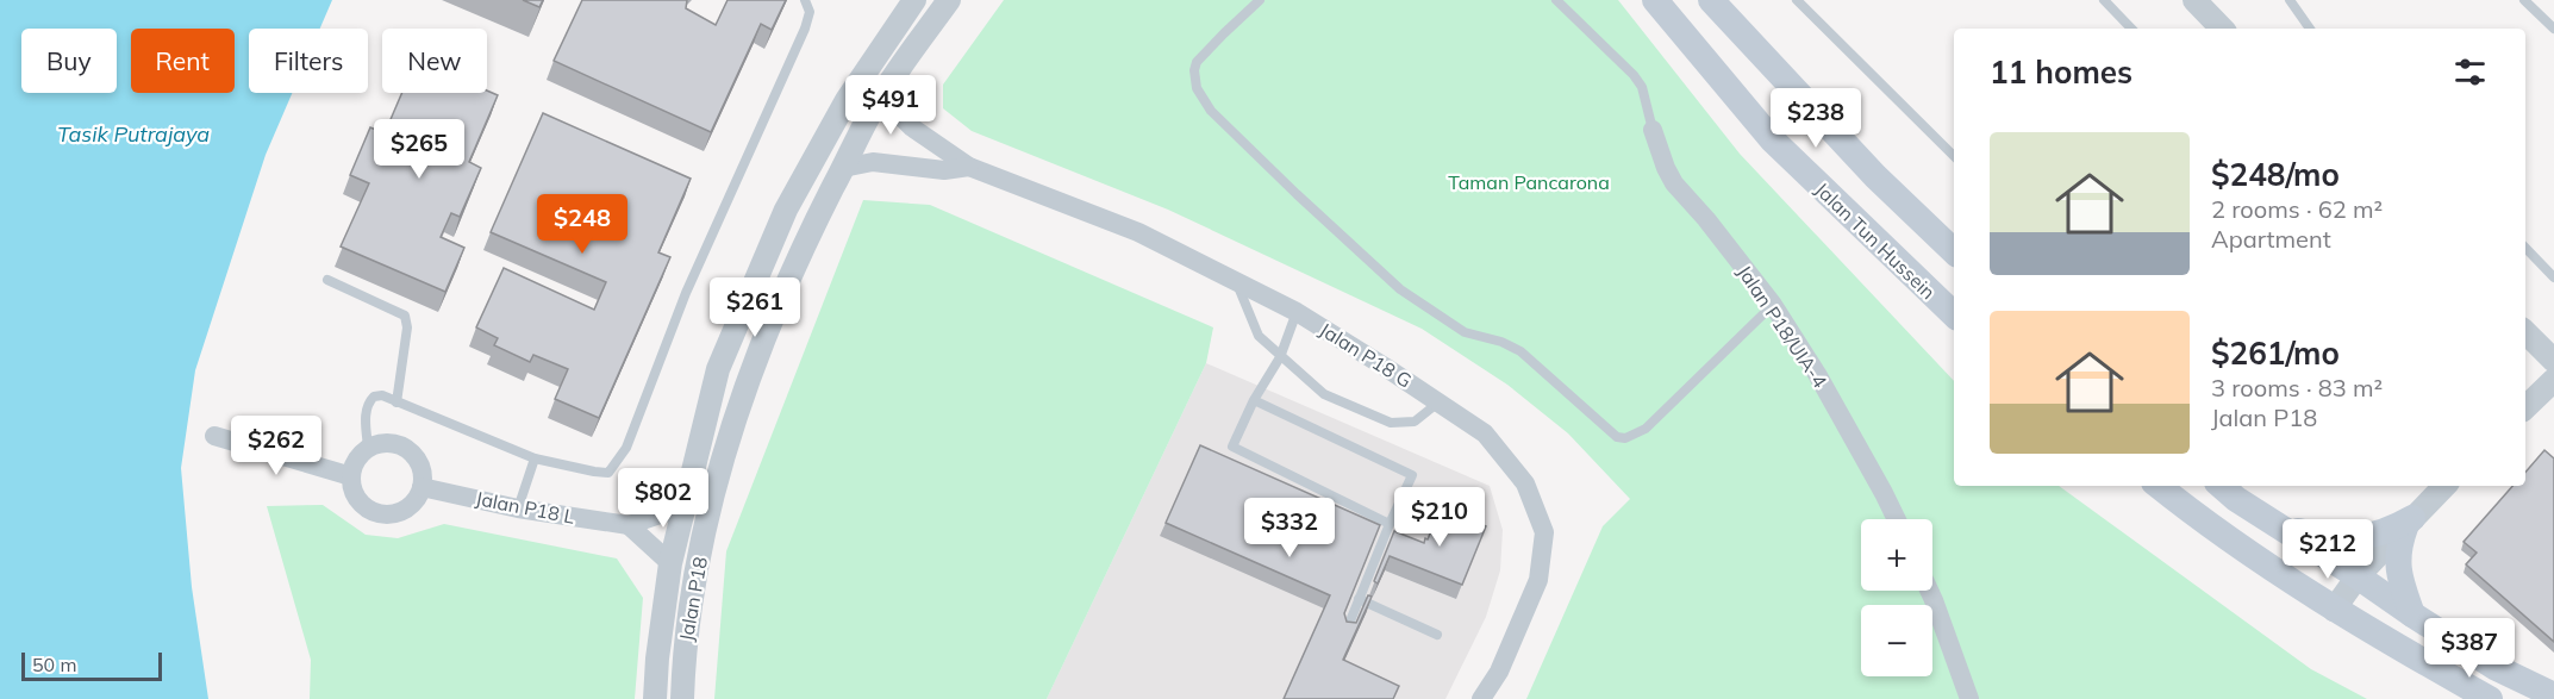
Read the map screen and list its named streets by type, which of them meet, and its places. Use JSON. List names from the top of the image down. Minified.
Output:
{"streets":{"main road":["Jalan Tun Hussein"],"street":["Jalan P18/UIA-4","Jalan P18 G","Jalan P18 L","Jalan P18"]},"crossings":[["Jalan P18 G","Jalan P18"],["Jalan P18 L","Jalan P18"]],"water":["Tasik Putrajaya"],"parks":["Taman Pancarona"],"scale_bar":"50 m","page":{"chip":["Buy","Rent","Filters","New"],"heading":"11 homes","price":["$491","$238","$265","$248","$261","$262","$802","$210","$332","$212","$387"],"list":[{"name":"$248/mo","note":"2 rooms · 62 m² · Apartment"},{"name":"$261/mo","note":"3 rooms · 83 m² · Jalan P18"}],"map_buttons":["+","−"],"scale":"50 m"}}
